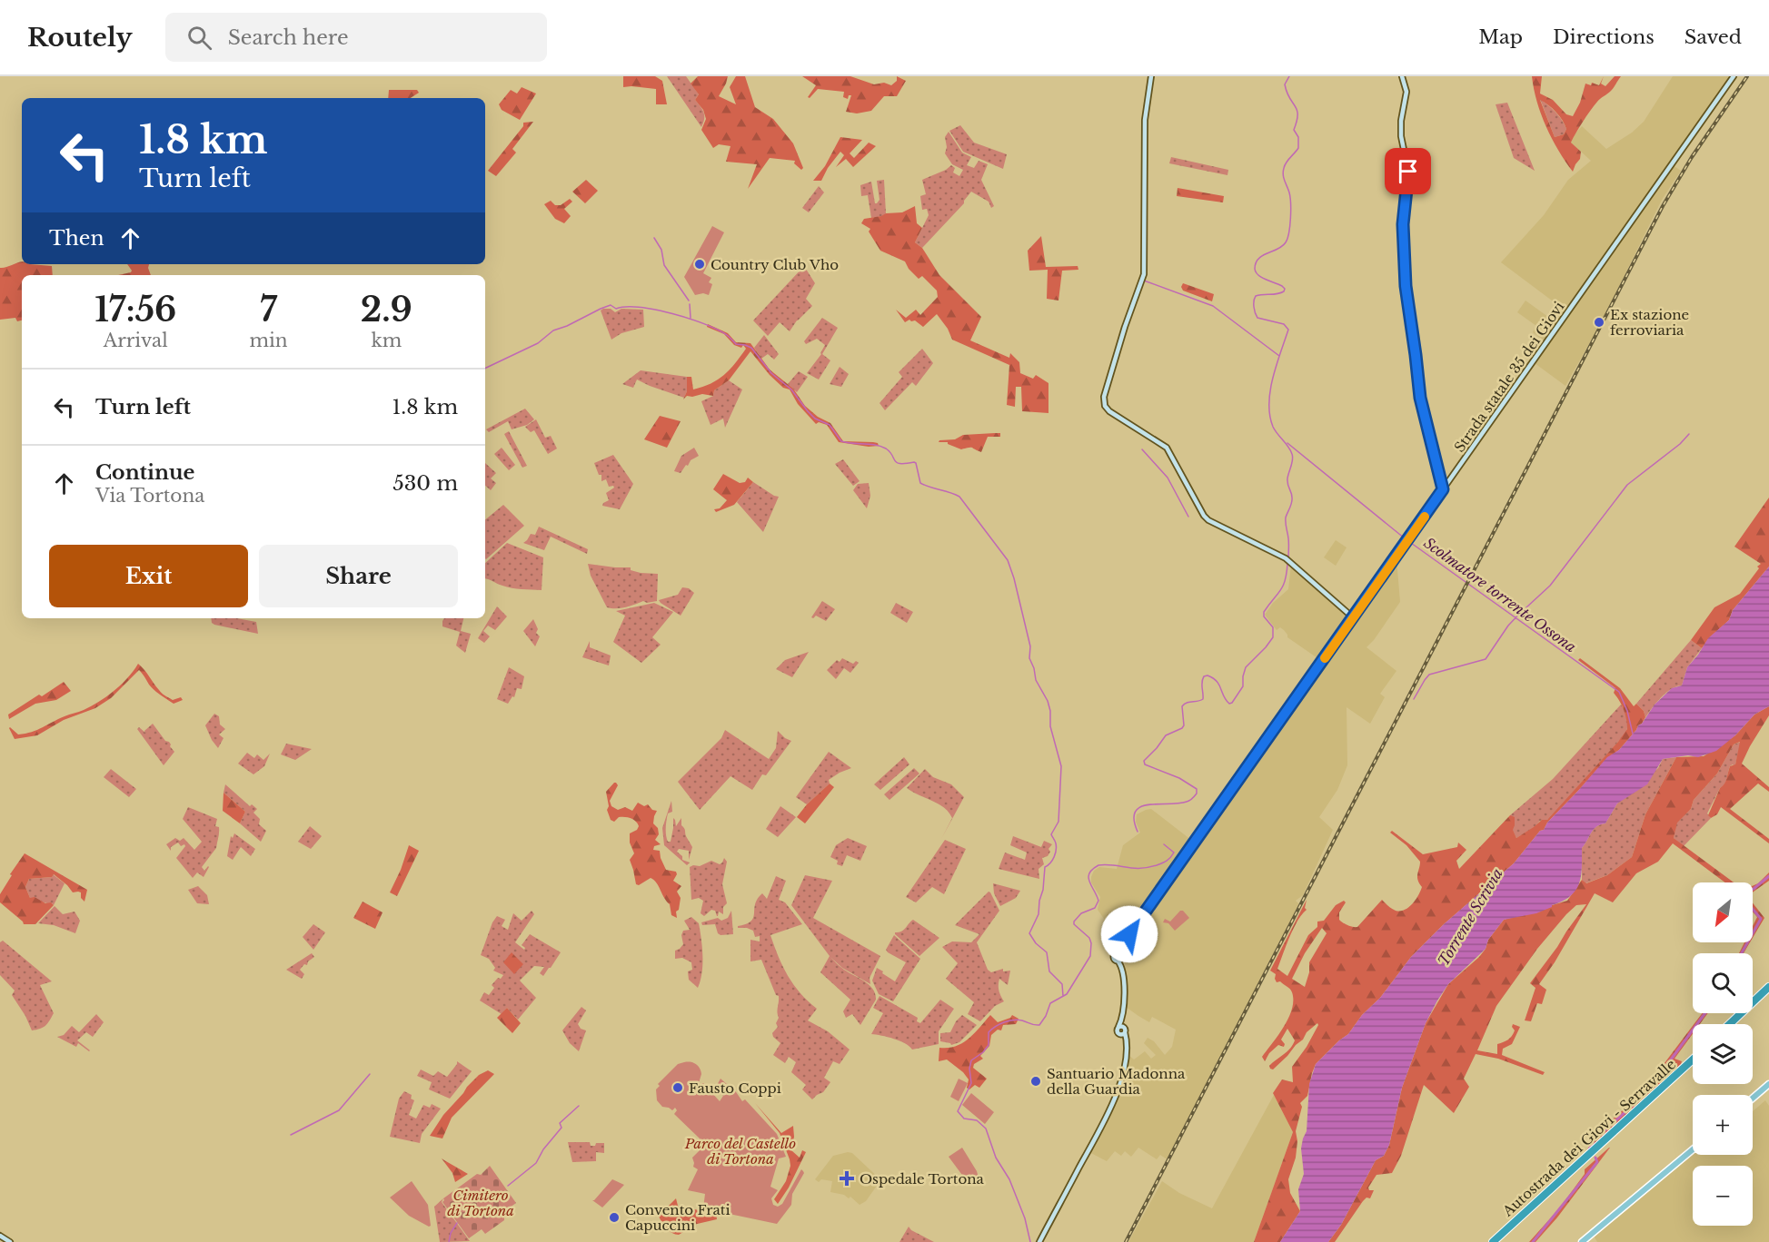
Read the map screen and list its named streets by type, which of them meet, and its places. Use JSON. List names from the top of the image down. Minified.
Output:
{"streets":{"highway":["Autostrada dei Giovi - Serravalle"],"main road":["Strada statale 35 dei Giovi"]},"water":["Scolmatore torrente Ossona","Torrente Scrivia"],"parks":["Parco del Castello di Tortona","Cimitero di Tortona"],"places":{"other":["Country Club Vho","Ex stazione ferroviaria","Santuario Madonna della Guardia","Fausto Coppi","Convento Frati Capuccini"],"health":["Ospedale Tortona"]},"north":"bottom left","page":{"header":"Routely","search":"Search here","nav":["Map","Directions","Saved"],"turn":["1.8 km","Turn left"],"then":"Then","eta":["17:56","Arrival","7","min","2.9","km"],"list":[{"name":"Turn left","value":"1.8 km"},{"name":"Continue","note":"Via Tortona","value":"530 m"}],"buttons":["Exit","Share"],"map_buttons":["+","−"]}}
